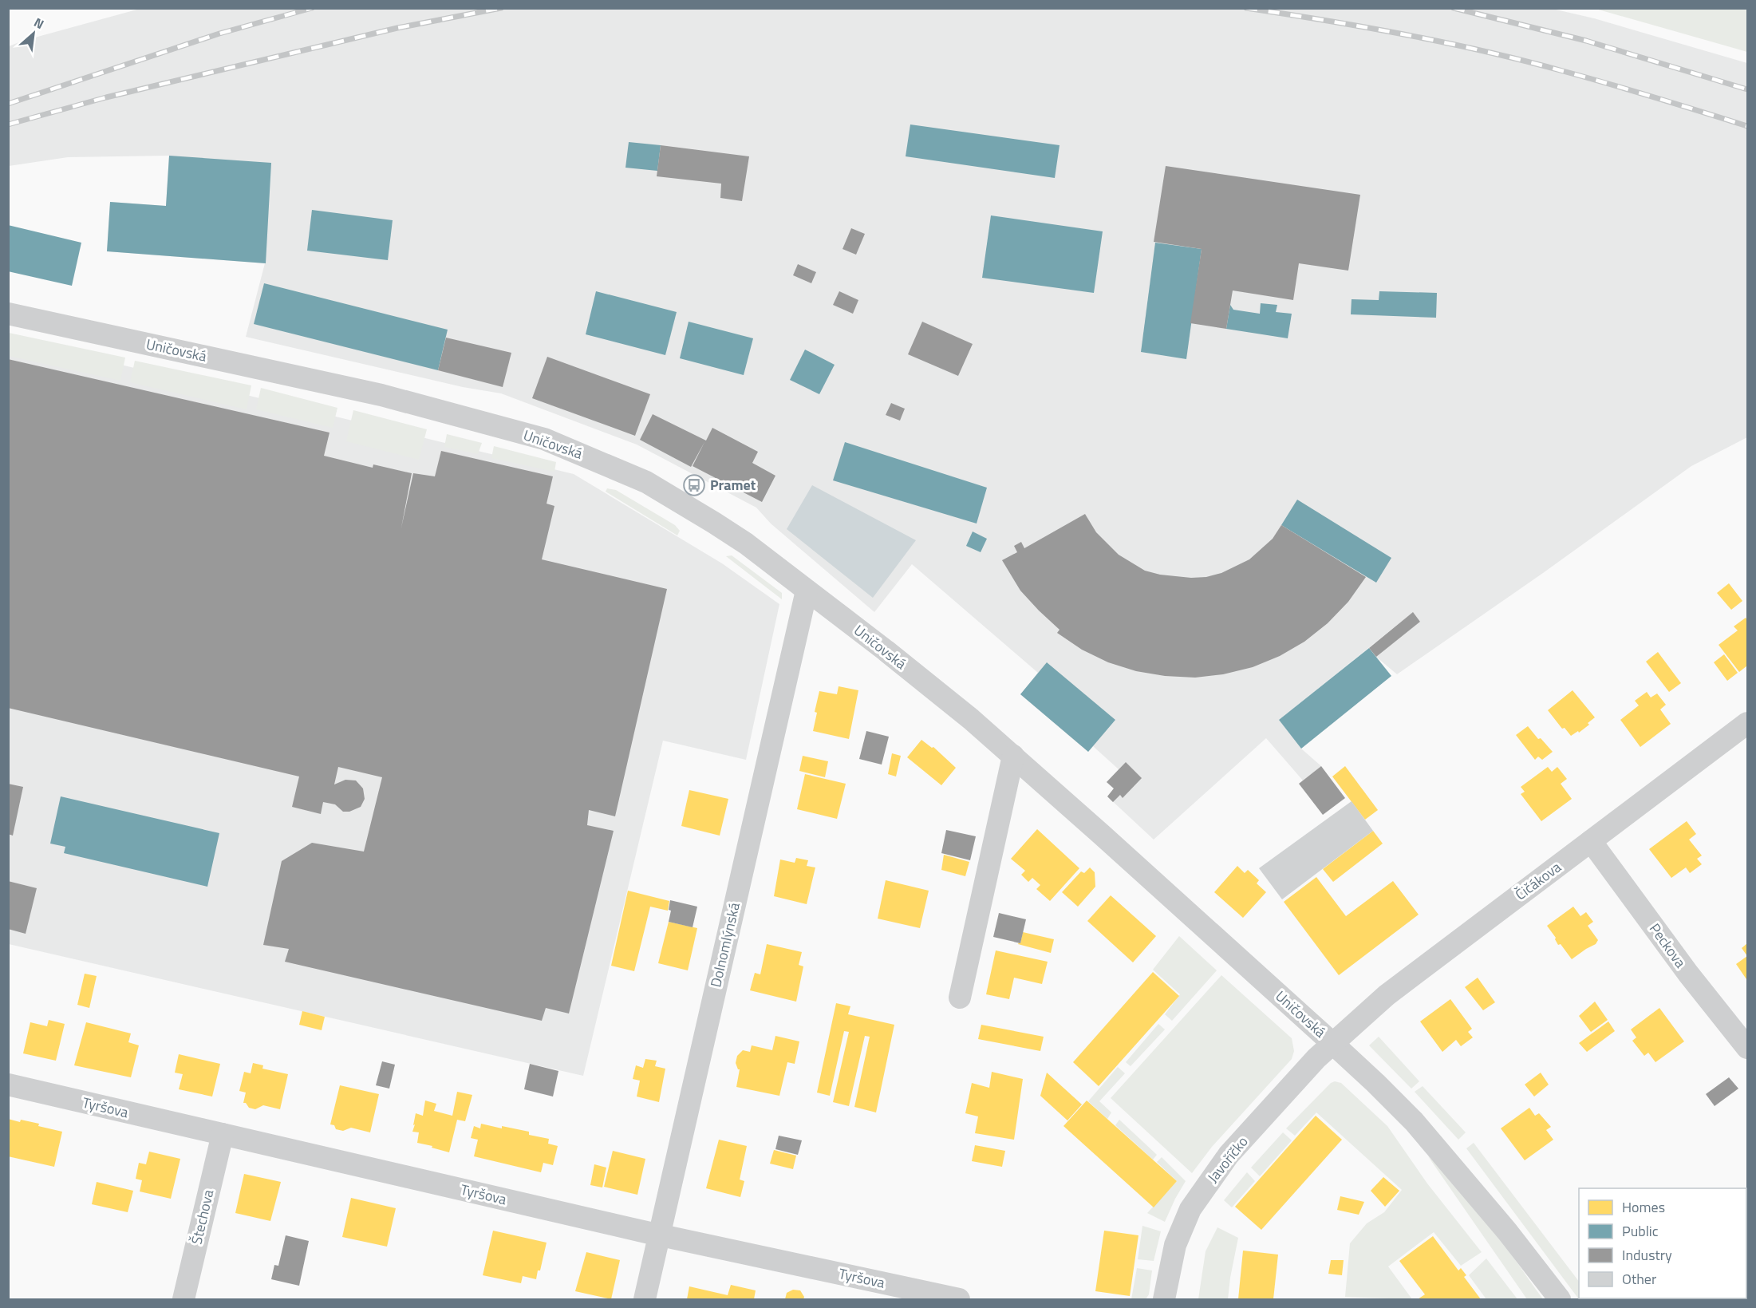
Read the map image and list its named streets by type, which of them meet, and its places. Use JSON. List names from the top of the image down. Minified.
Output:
{"streets":{"street":["Uničovská","Čičákova","Dolnomlýnská","Peckova","Tyršova","Javoříčko","Štechova"]},"crossings":[["Uničovská","Čičákova"],["Uničovská","Dolnomlýnská"],["Uničovská","Javoříčko"],["Čičákova","Peckova"],["Čičákova","Javoříčko"],["Dolnomlýnská","Tyršova"],["Tyršova","Štechova"]],"places":{"bus stop":["Pramet"]},"legend":["Homes","Public","Industry","Other"],"north":"top right"}
